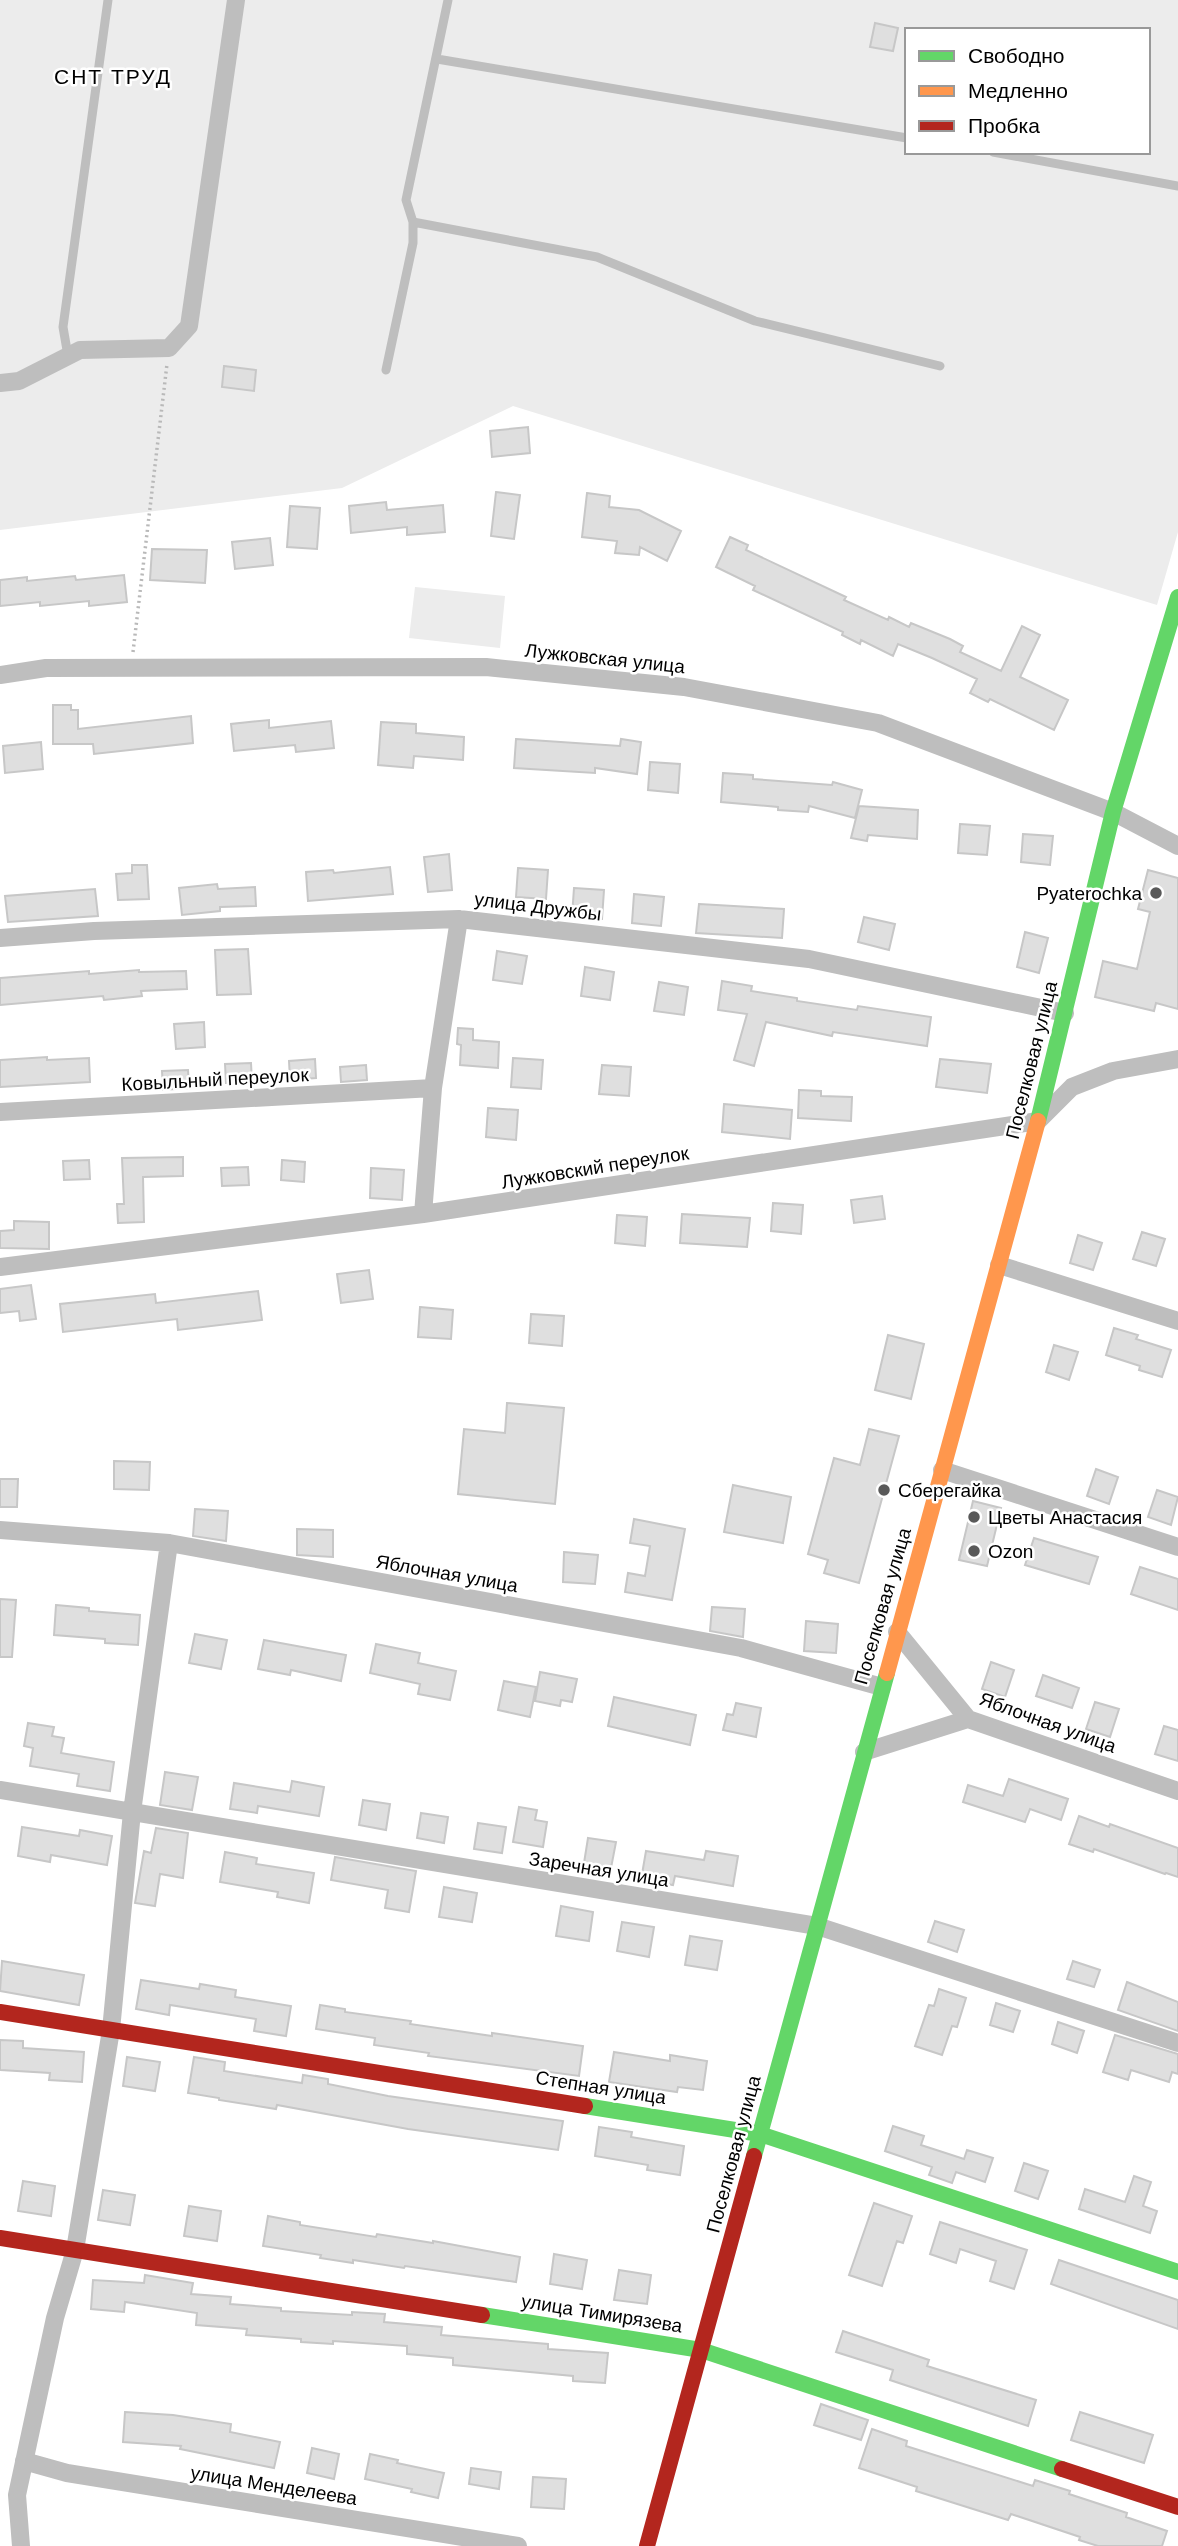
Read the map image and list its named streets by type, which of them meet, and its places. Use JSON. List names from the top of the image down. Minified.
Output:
{"streets":{"main road":["Поселковая улица","Степная улица","улица Тимирязева"],"street":["Лужковская улица","улица Дружбы","Ковыльный переулок","Лужковский переулок","Яблочная улица","Заречная улица","улица Менделеева"]},"crossings":[["Лужковская улица","Поселковая улица"],["улица Дружбы","Поселковая улица"],["Поселковая улица","Лужковский переулок"],["Поселковая улица","Яблочная улица"],["Поселковая улица","Заречная улица"],["Поселковая улица","Степная улица"],["Поселковая улица","улица Тимирязева"]],"districts":["СНТ ТРУД"],"places":["Pyaterochka","Сберегайка","Цветы Анастасия","Ozon"],"legend":["Свободно","Медленно","Пробка"]}
